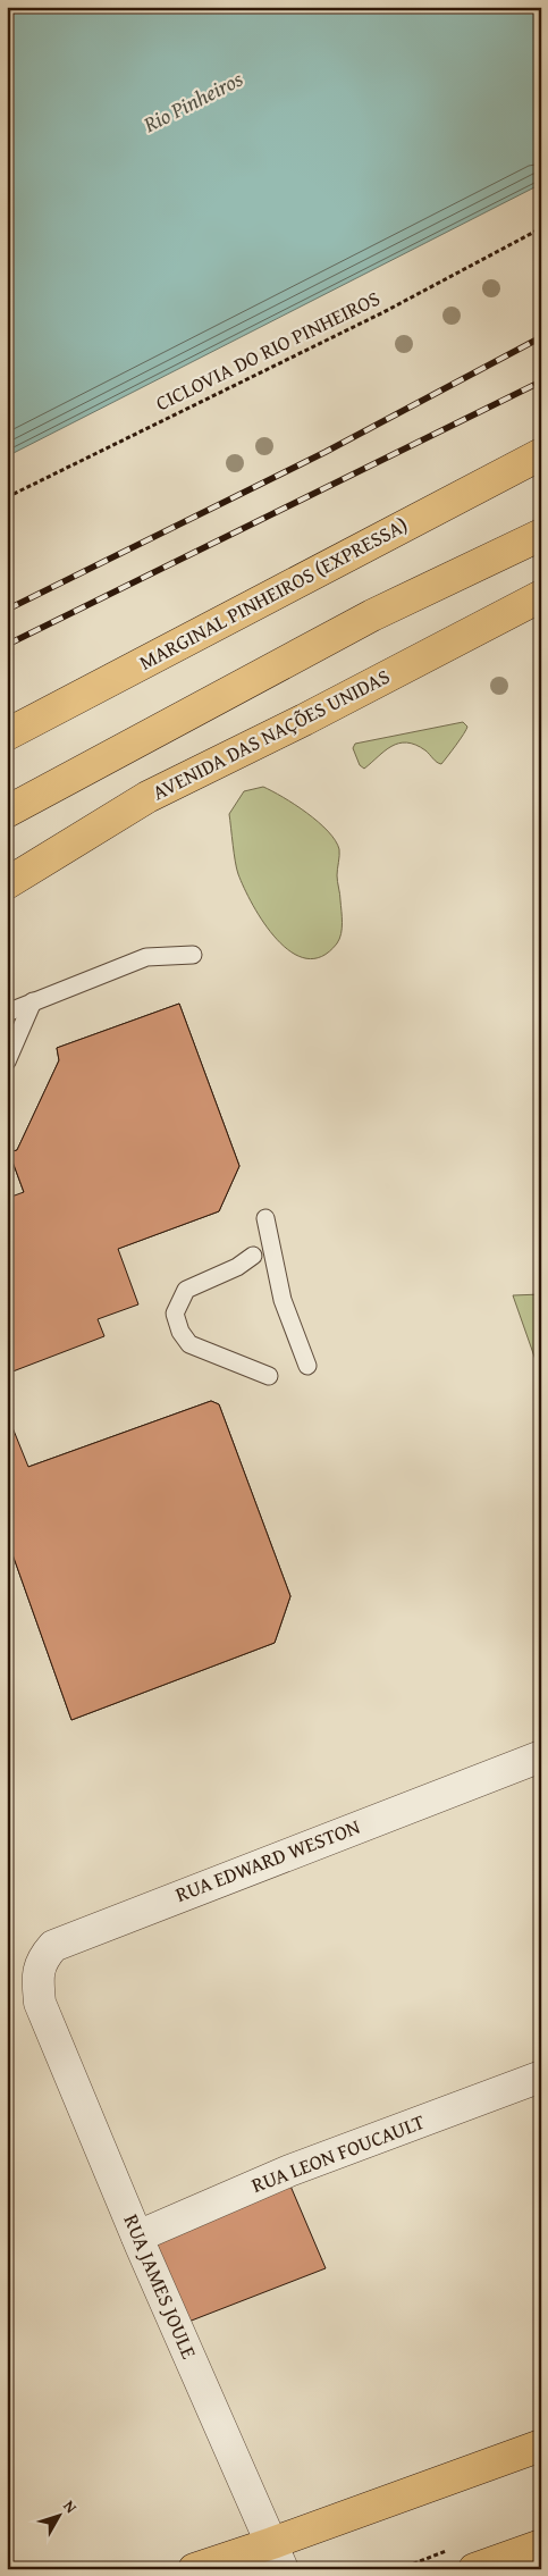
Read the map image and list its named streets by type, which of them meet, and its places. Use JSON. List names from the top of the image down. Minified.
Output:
{"streets":{"main road":["MARGINAL PINHEIROS (EXPRESSA)","AVENIDA DAS NAÇÕES UNIDAS"],"street":["RUA EDWARD WESTON","RUA LEON FOUCAULT","RUA JAMES JOULE"],"path":["CICLOVIA DO RIO PINHEIROS"]},"crossings":[["RUA EDWARD WESTON","RUA JAMES JOULE"],["RUA LEON FOUCAULT","RUA JAMES JOULE"]],"water":["Rio Pinheiros"],"north":"top right"}
